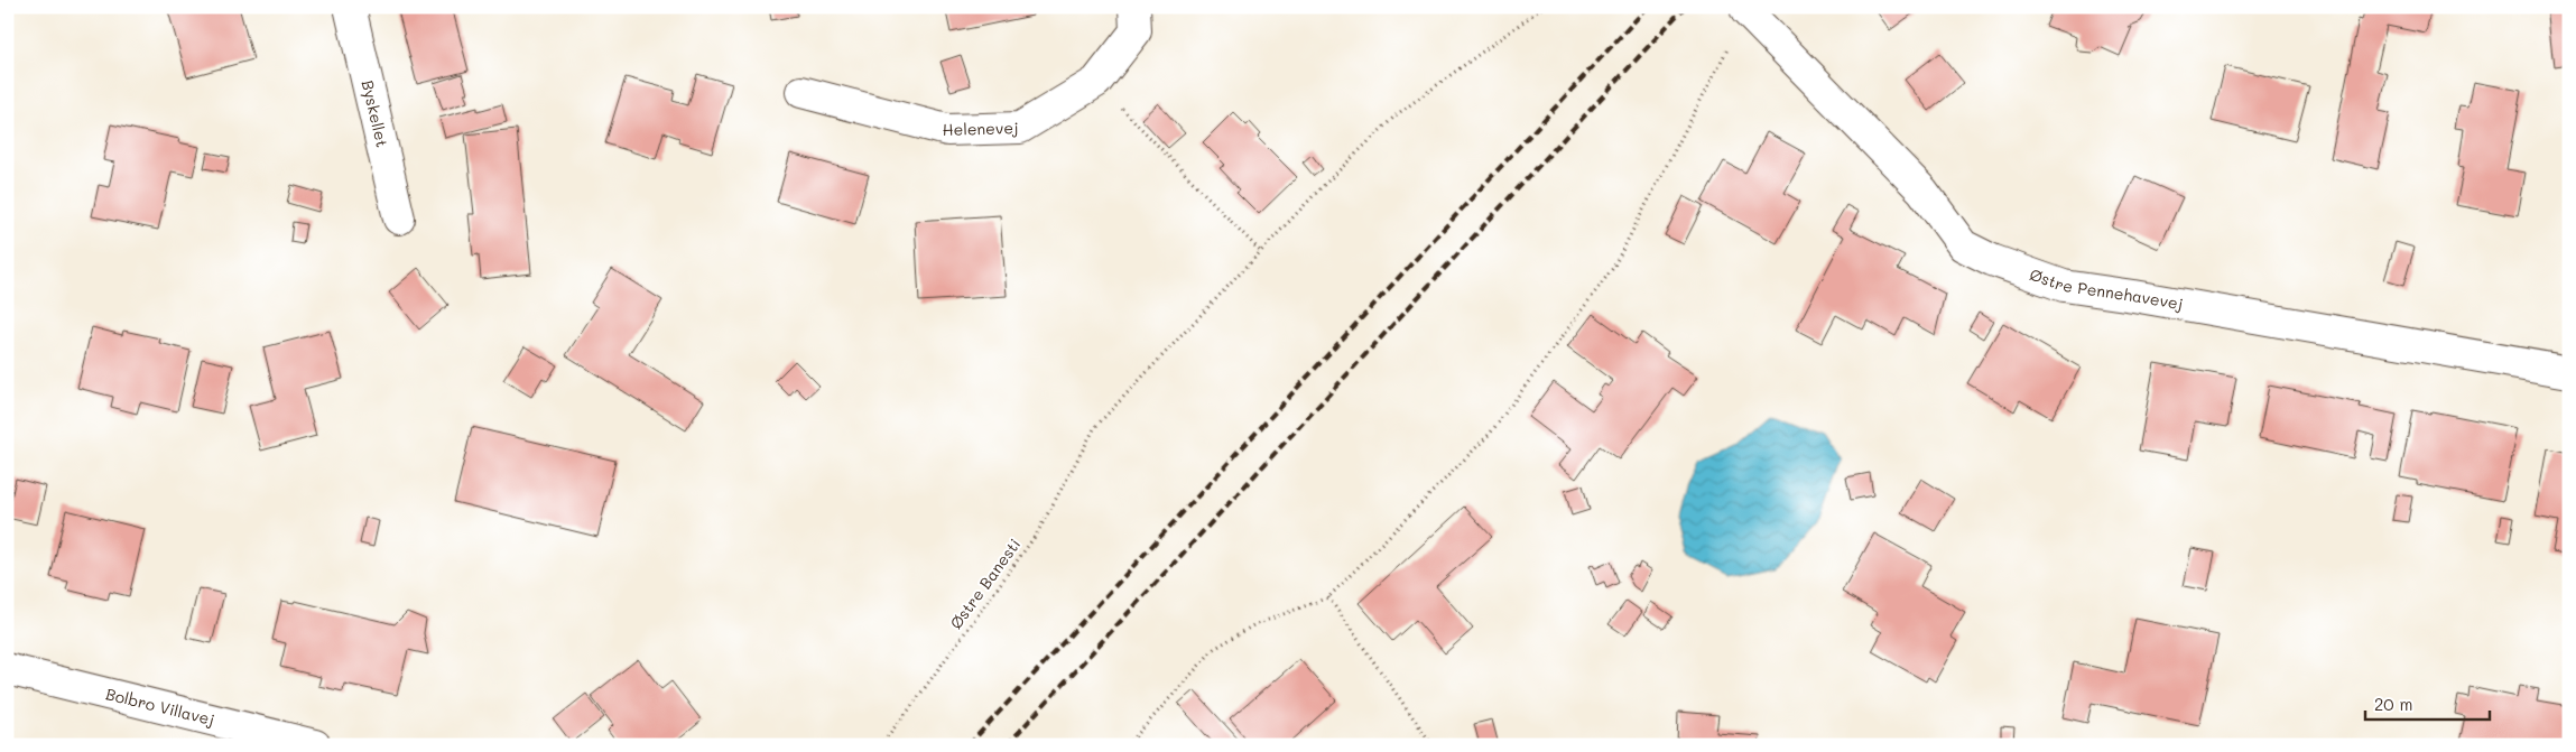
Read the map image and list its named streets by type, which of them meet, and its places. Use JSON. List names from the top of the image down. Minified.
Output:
{"streets":{"street":["Byskellet","Helenevej","Østre Pennehavevej","Bolbro Villavej"],"path":["Østre Banesti"]},"scale_bar":"20 m"}
